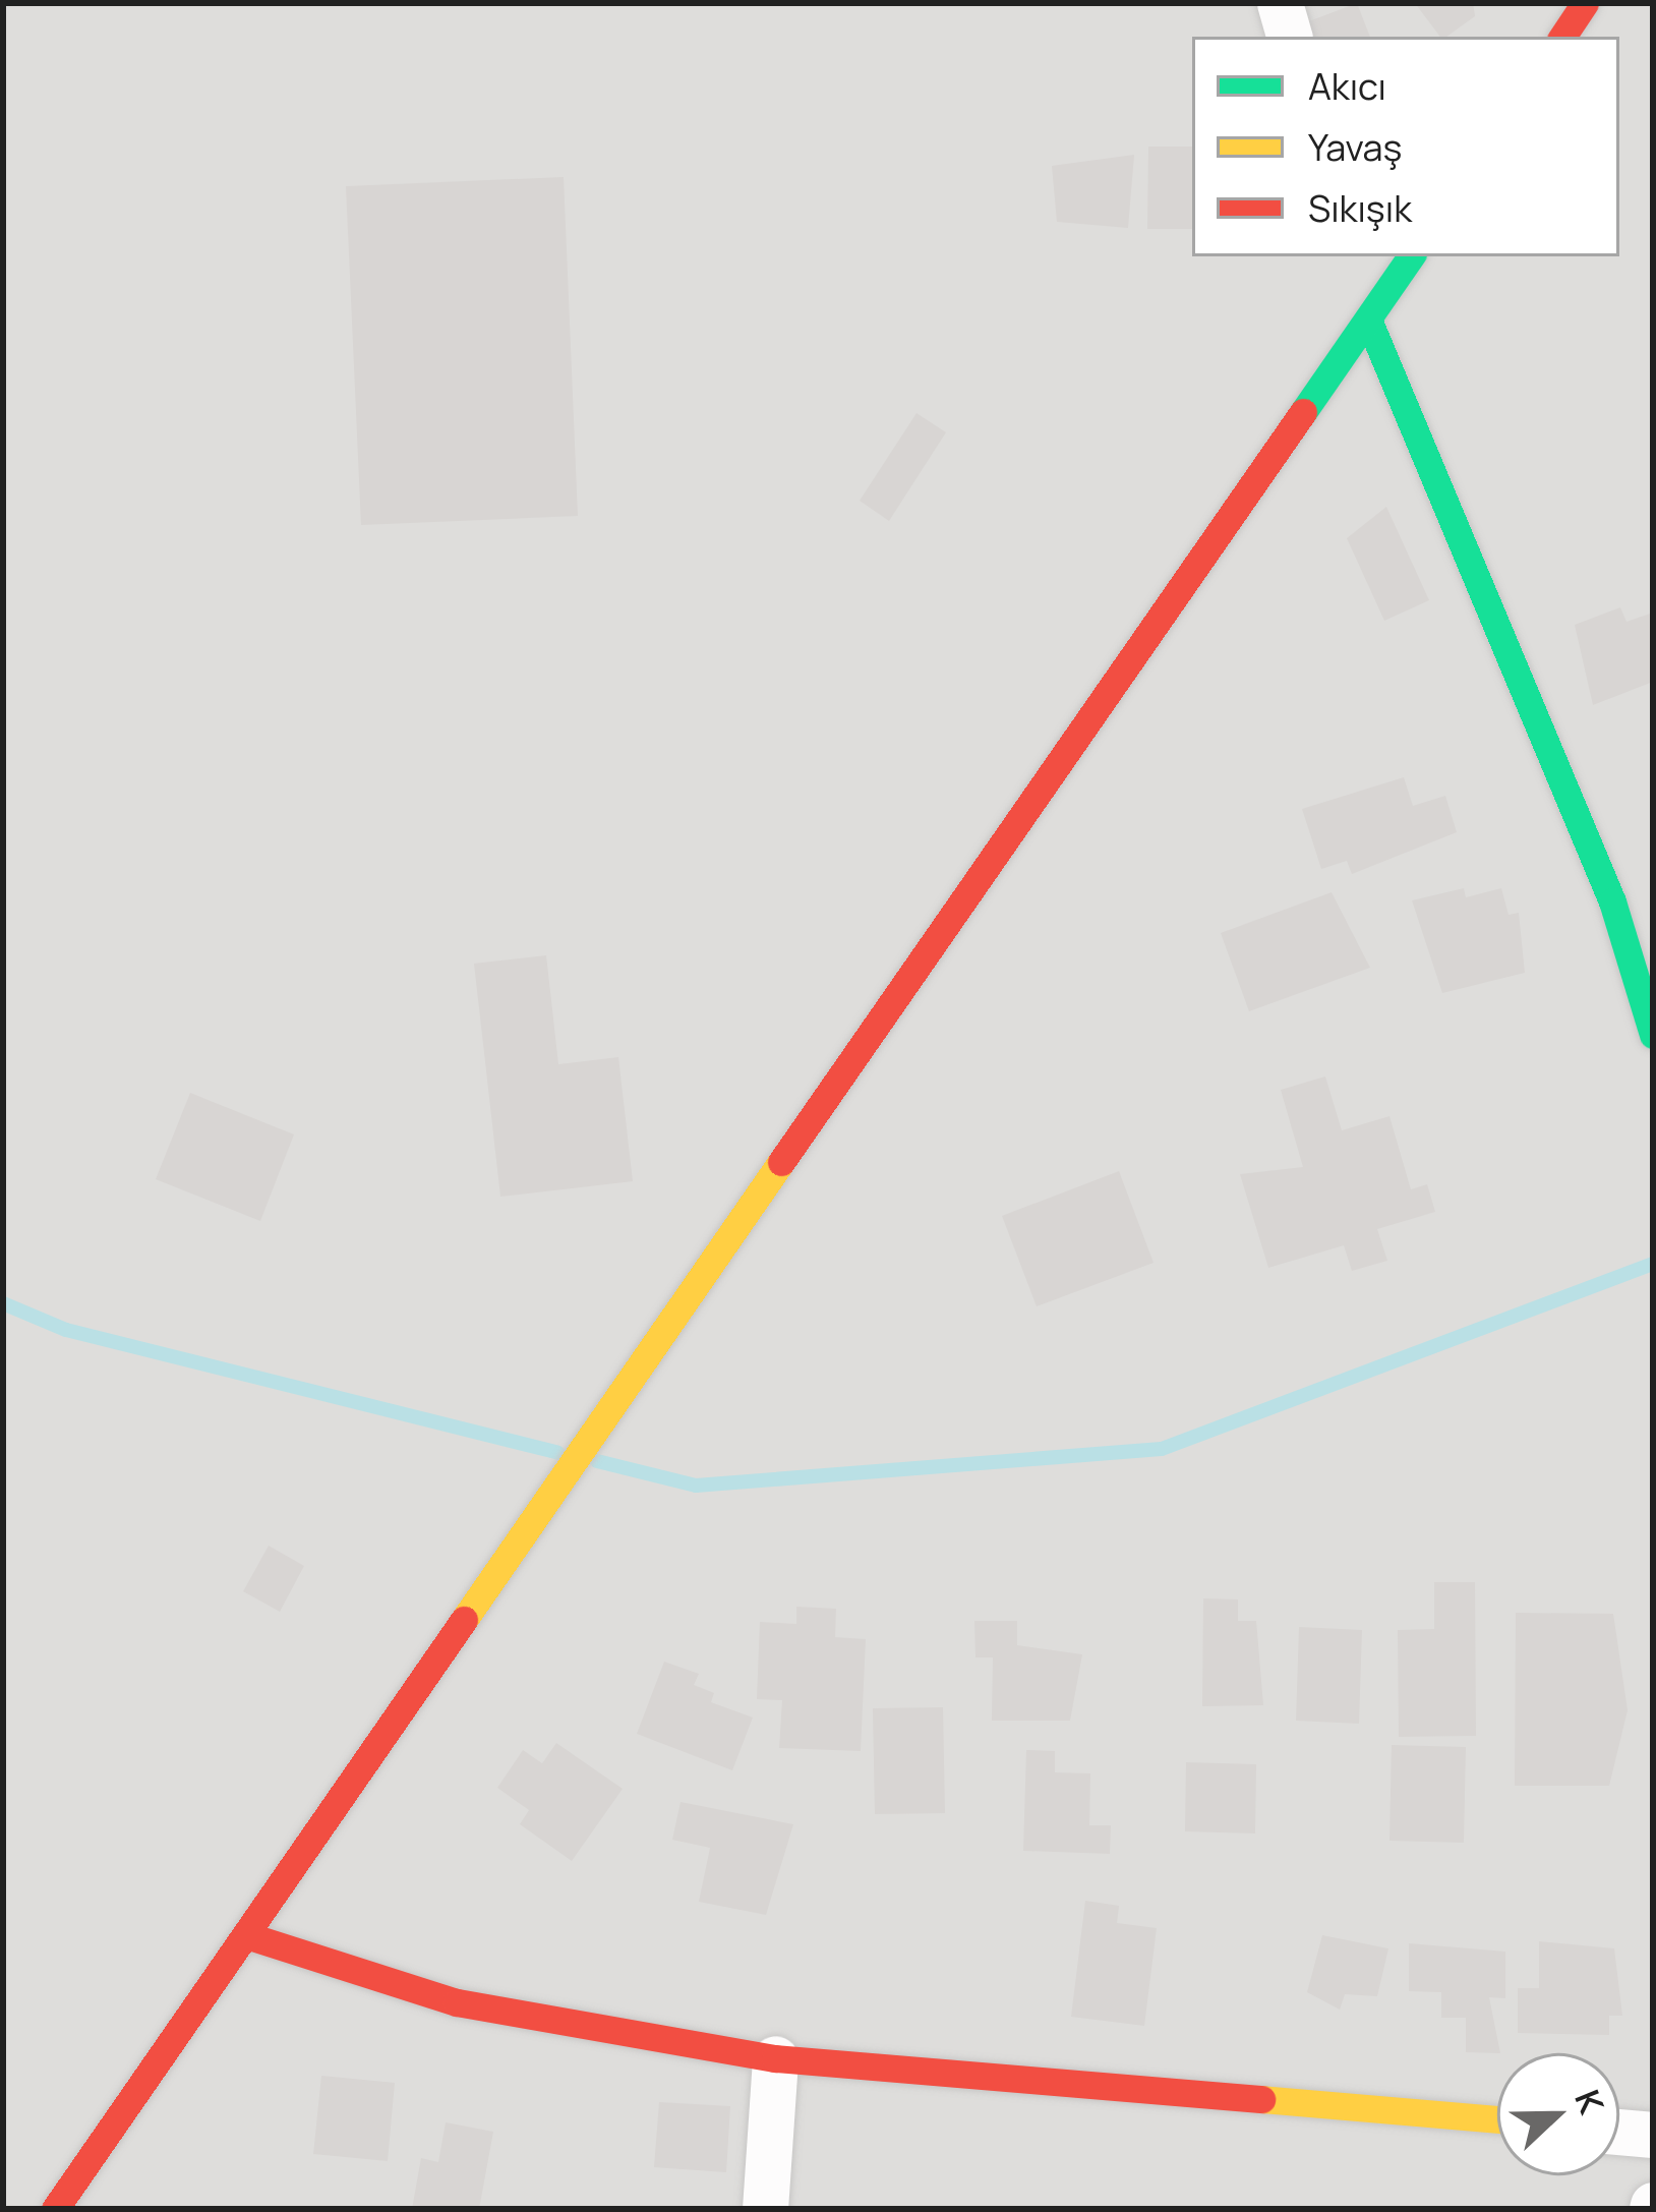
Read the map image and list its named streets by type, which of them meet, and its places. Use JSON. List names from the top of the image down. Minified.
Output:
{"legend":["Akıcı","Yavaş","Sıkışık"],"north":"right"}
